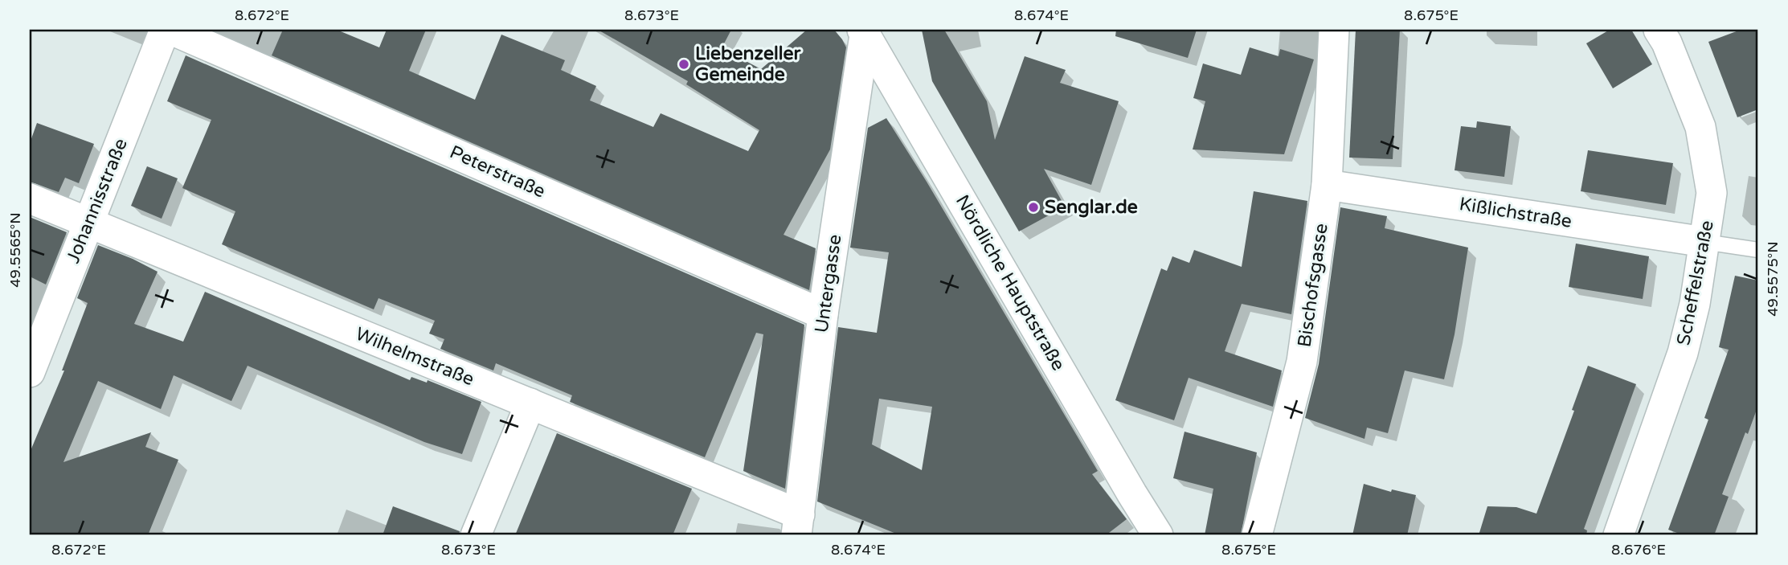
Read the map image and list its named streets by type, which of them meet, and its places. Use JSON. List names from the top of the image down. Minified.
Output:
{"streets":{"street":["Peterstraße","Johannisstraße","Kißlichstraße","Nördliche Hauptstraße","Scheffelstraße","Untergasse","Bischofsgasse","Wilhelmstraße"]},"crossings":[["Peterstraße","Untergasse"],["Johannisstraße","Wilhelmstraße"],["Kißlichstraße","Scheffelstraße"],["Kißlichstraße","Bischofsgasse"],["Nördliche Hauptstraße","Untergasse"],["Untergasse","Wilhelmstraße"]],"places":["Liebenzeller Gemeinde","Senglar.de"],"coordinates":["8.672°E","8.673°E","8.674°E","8.675°E","49.5565°N","49.5575°N","8.676°E"]}
